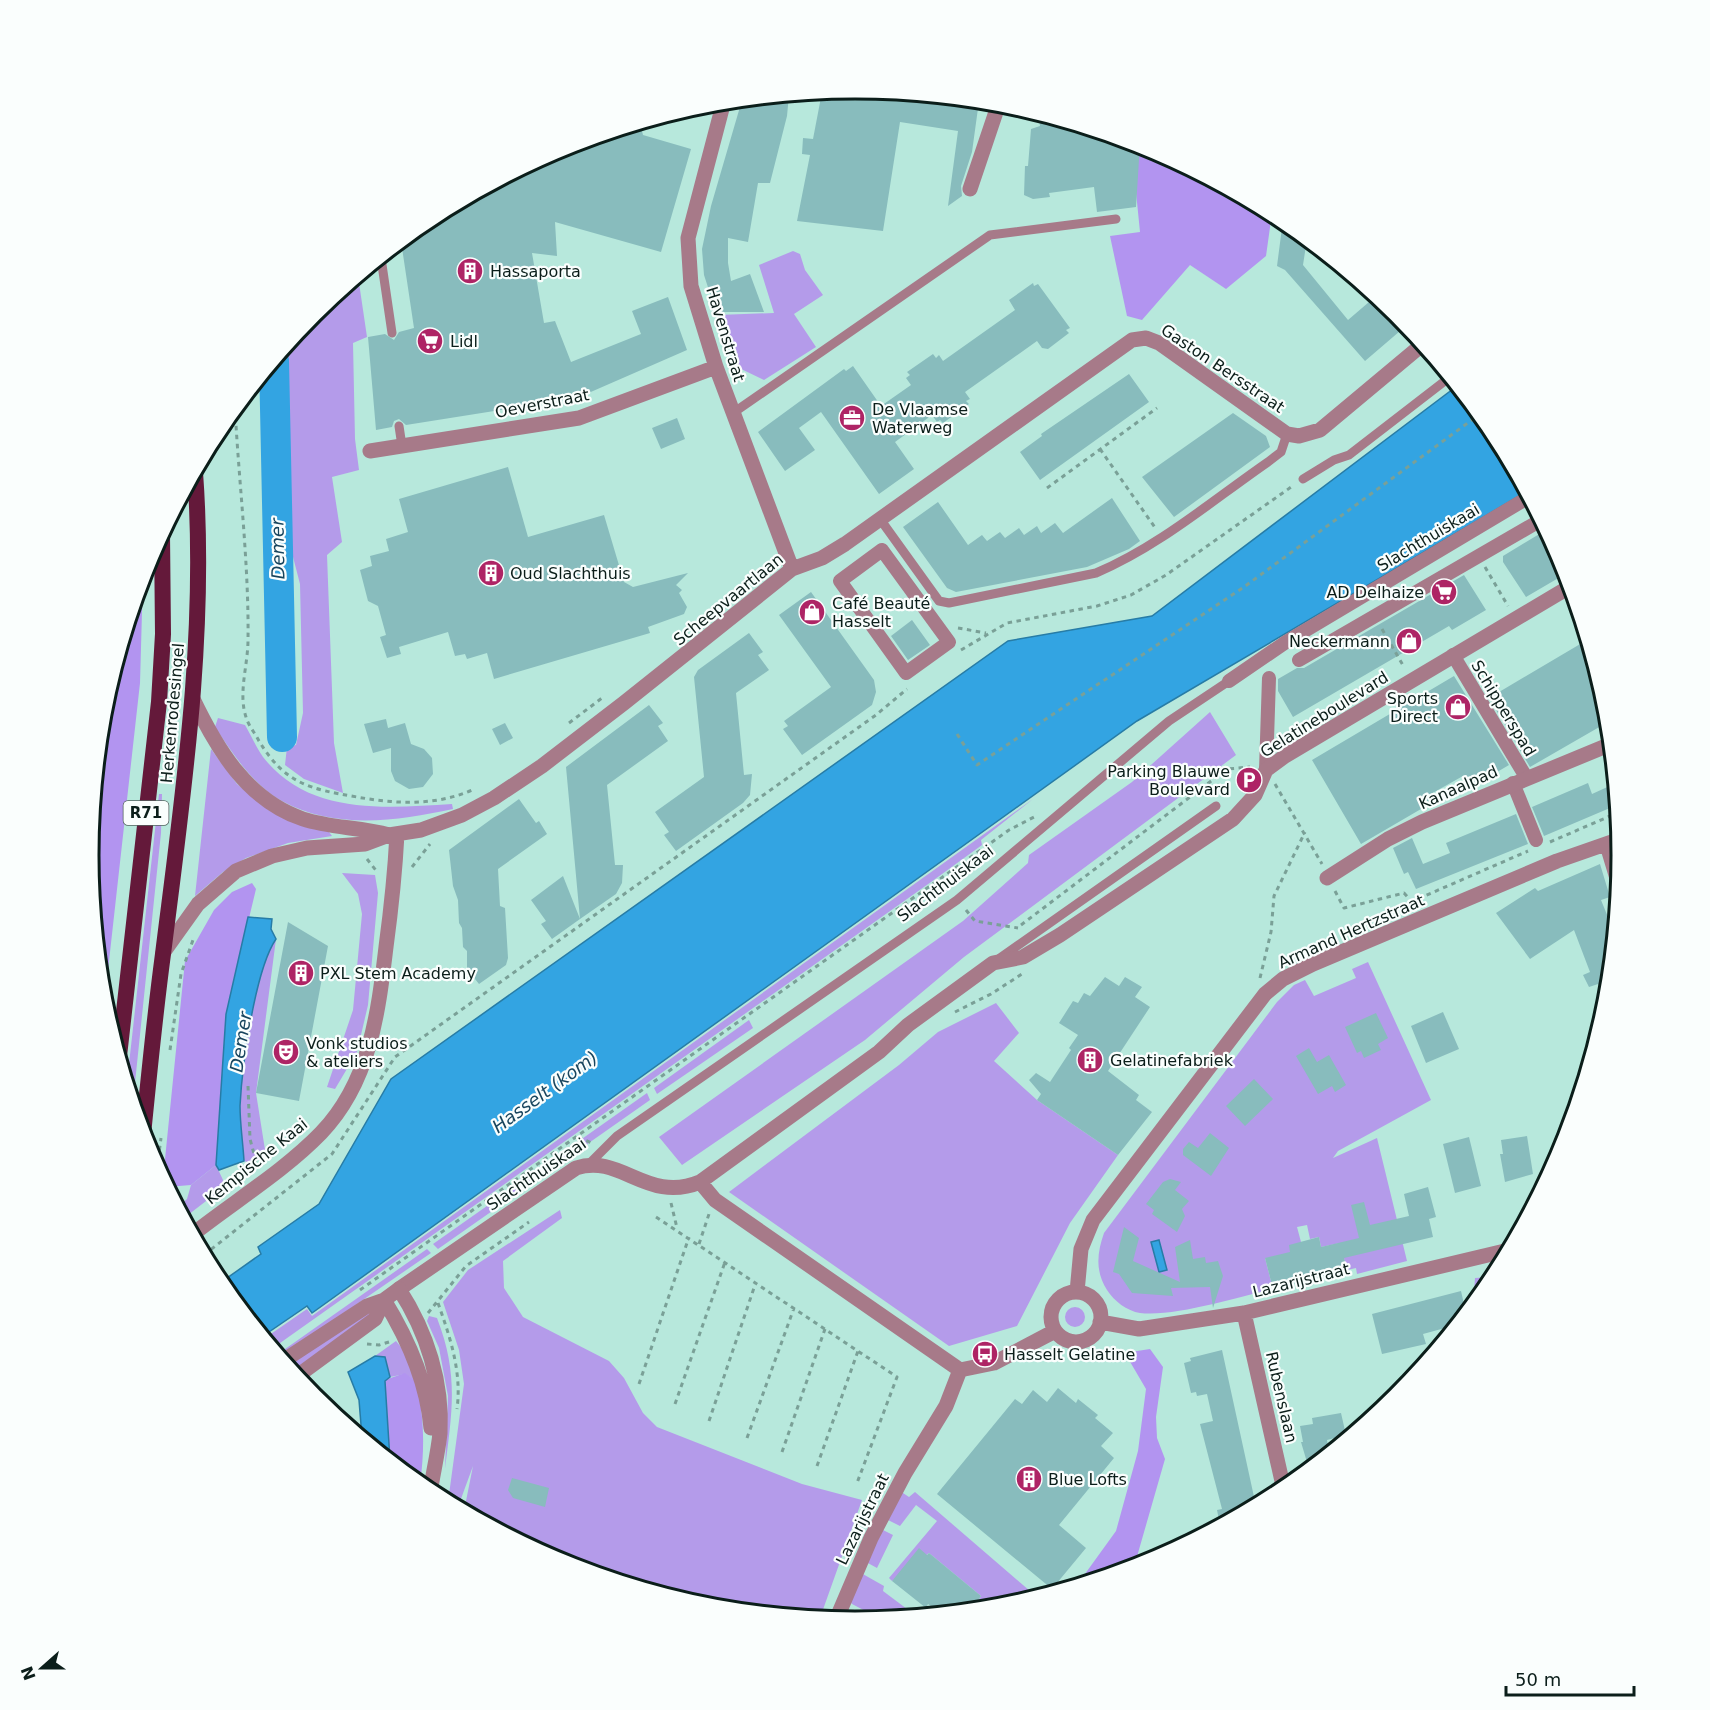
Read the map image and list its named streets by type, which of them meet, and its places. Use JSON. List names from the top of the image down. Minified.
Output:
{"streets":{"highway":["Herkenrodesingel","R71"],"street":["Havenstraat","Gaston Bersstraat","Oeverstraat","Slachthuiskaai","Scheepvaartlaan","Schipperspad","Gelatineboulevard","Kanaalpad","Armand Hertzstraat","Kempische Kaai","Lazarijstraat","Rubenslaan"]},"crossings":[["Havenstraat","Oeverstraat"],["Havenstraat","Scheepvaartlaan"],["Gaston Bersstraat","Scheepvaartlaan"],["Scheepvaartlaan","Kempische Kaai"],["Schipperspad","Gelatineboulevard"],["Schipperspad","Kanaalpad"],["Armand Hertzstraat","Lazarijstraat"],["Lazarijstraat","Rubenslaan"]],"water":["Demer","Hasselt (kom)"],"places":{"building":["Hassaporta","Oud Slachthuis","PXL Stem Academy","Gelatinefabriek","Blue Lofts"],"supermarket":["Lidl","AD Delhaize"],"office":["De Vlaamse Waterweg"],"shop":["Café Beauté Hasselt","Neckermann","Sports Direct"],"parking":["Parking Blauwe Boulevard"],"theatre":["Vonk studios & ateliers"],"bus stop":["Hasselt Gelatine"]},"scale_bar":"50 m","north":"left"}
